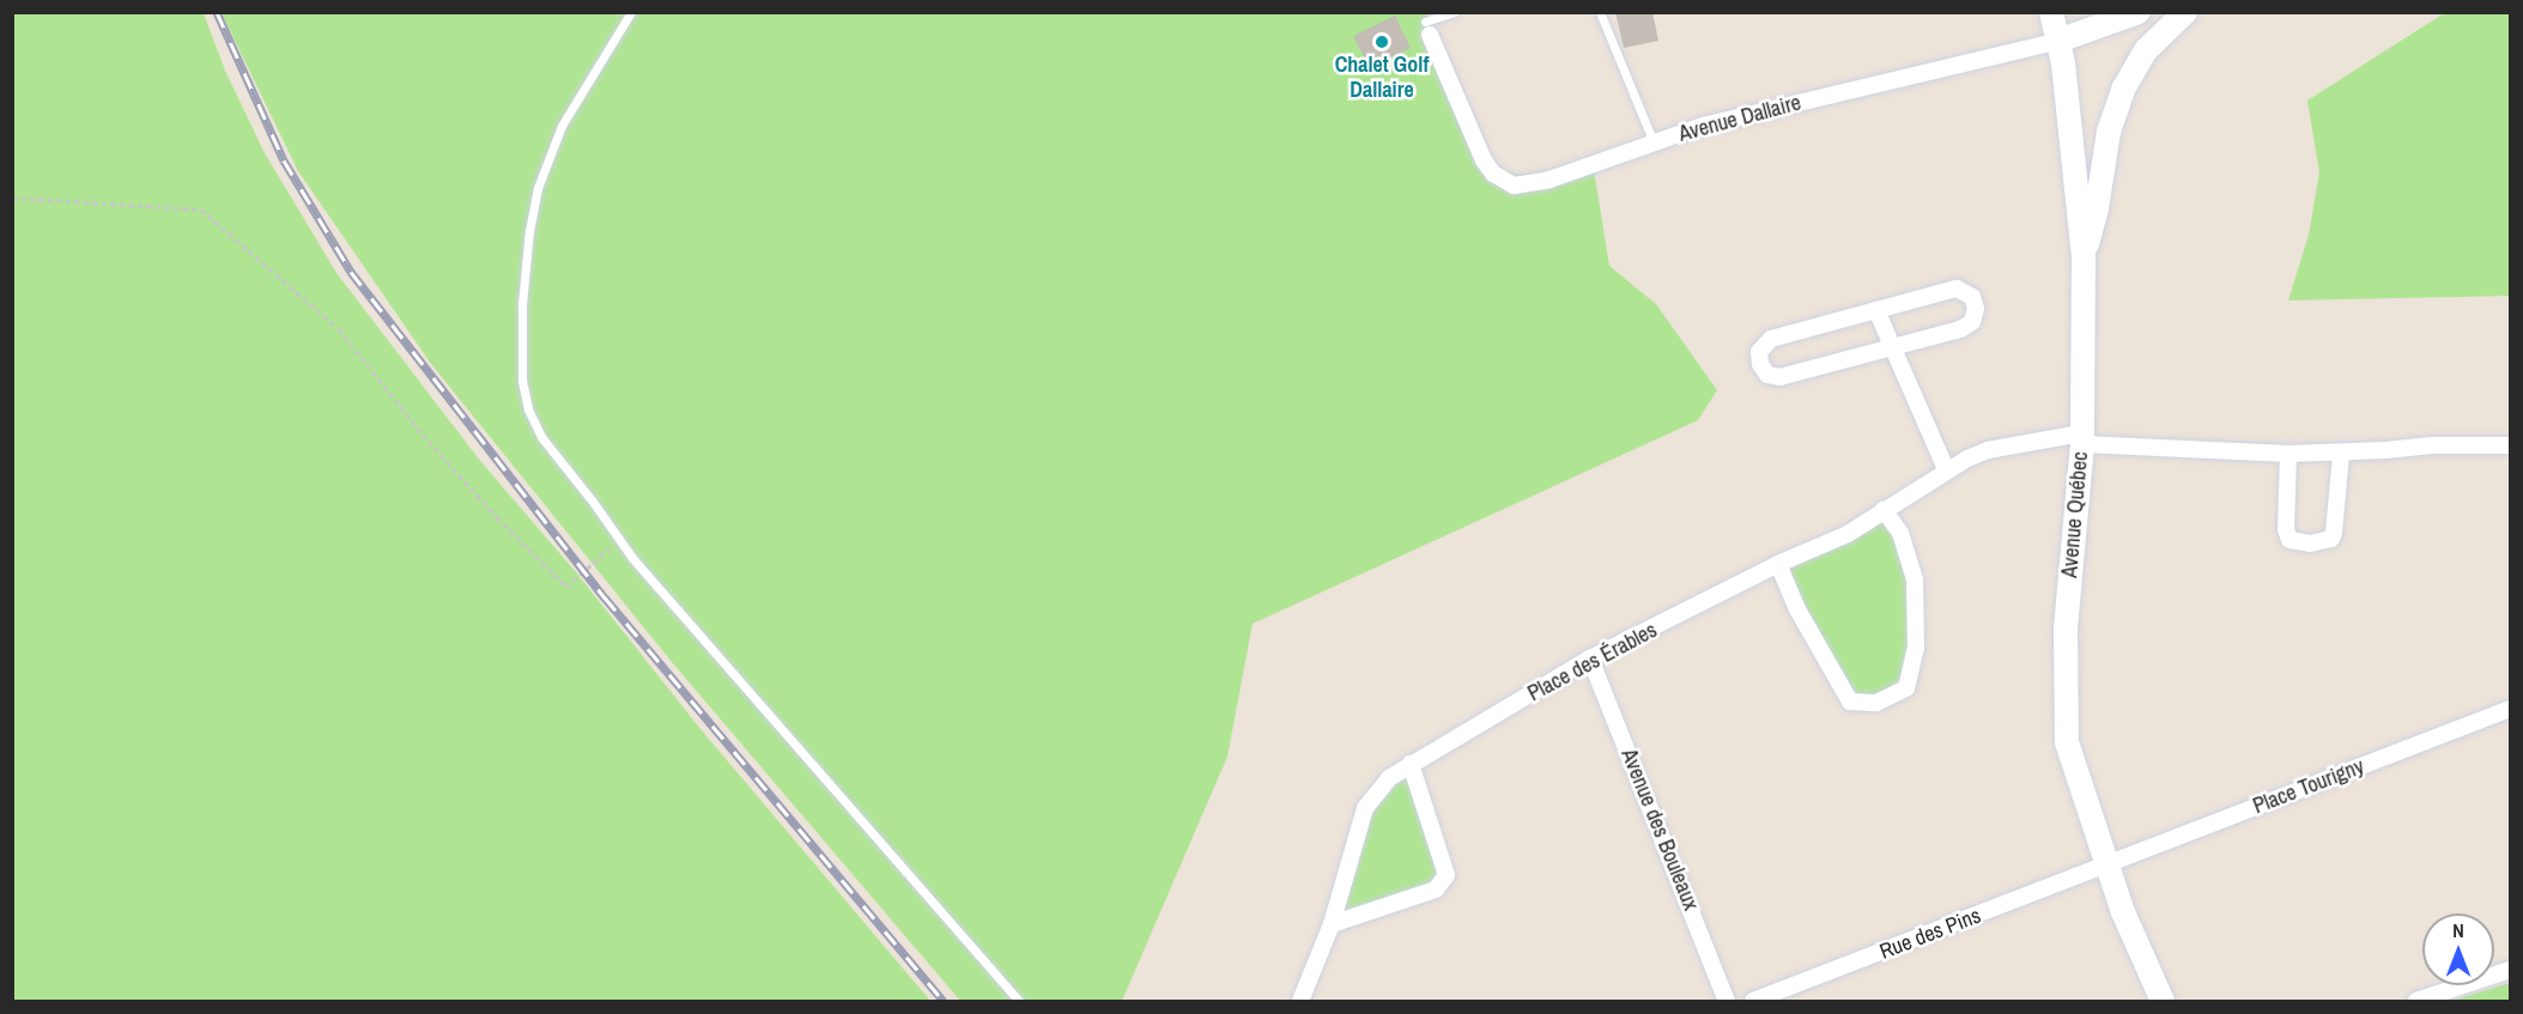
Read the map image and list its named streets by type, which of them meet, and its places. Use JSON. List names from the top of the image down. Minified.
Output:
{"streets":{"street":["Avenue Dallaire","Avenue Québec","Place des Érables","Place Tourigny","Avenue des Bouleaux","Rue des Pins"]},"crossings":[["Avenue Dallaire","Avenue Québec"],["Avenue Québec","Place des Érables"],["Avenue Québec","Place Tourigny"],["Avenue Québec","Rue des Pins"],["Place des Érables","Avenue des Bouleaux"],["Place Tourigny","Rue des Pins"]],"places":["Chalet Golf Dallaire"],"north":"top"}
